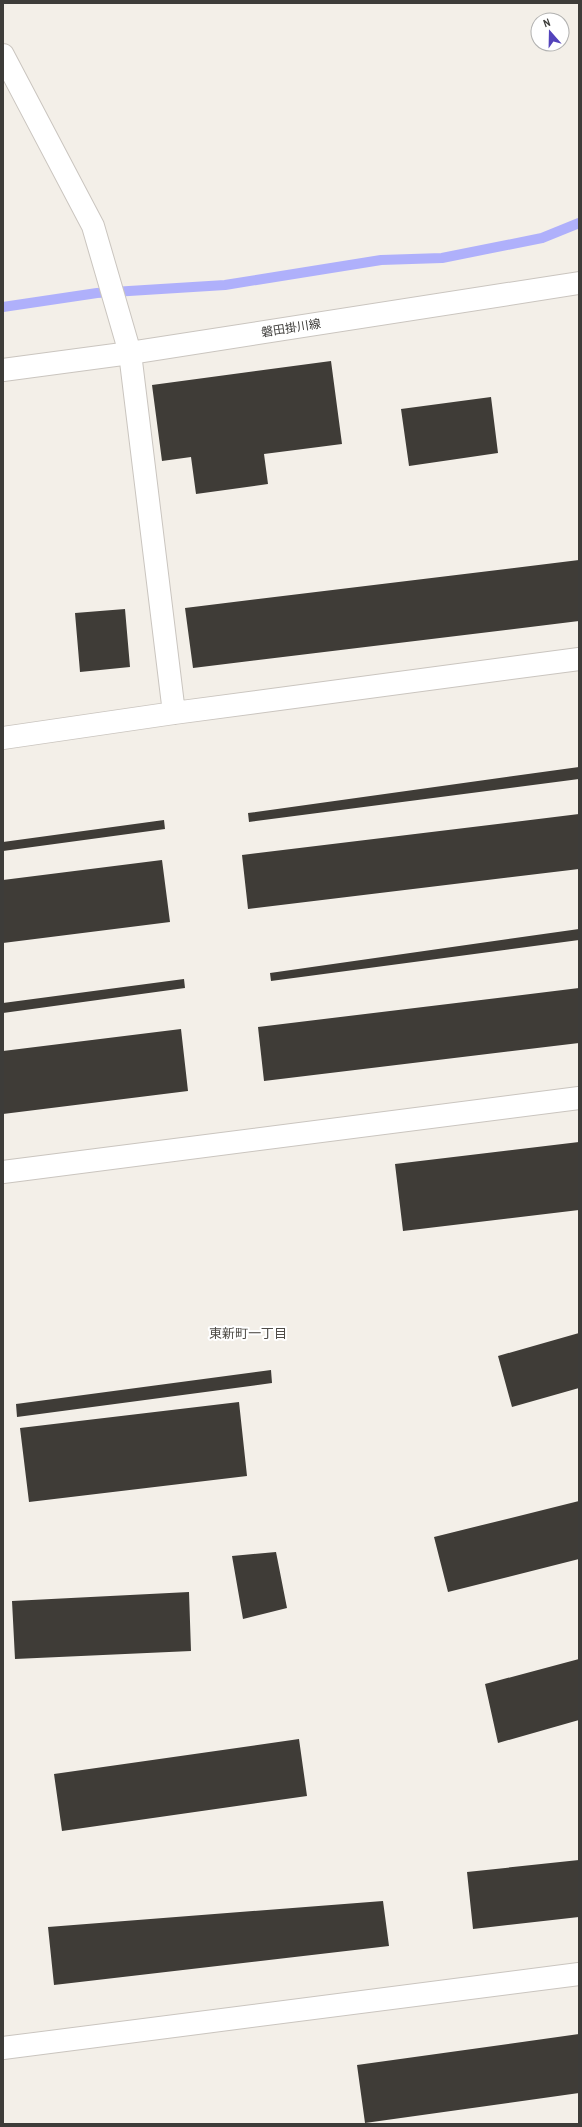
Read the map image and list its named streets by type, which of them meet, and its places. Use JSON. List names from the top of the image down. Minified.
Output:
{"streets":{"street":["磐田掛川線"]},"districts":["東新町一丁目"],"north":"top"}
